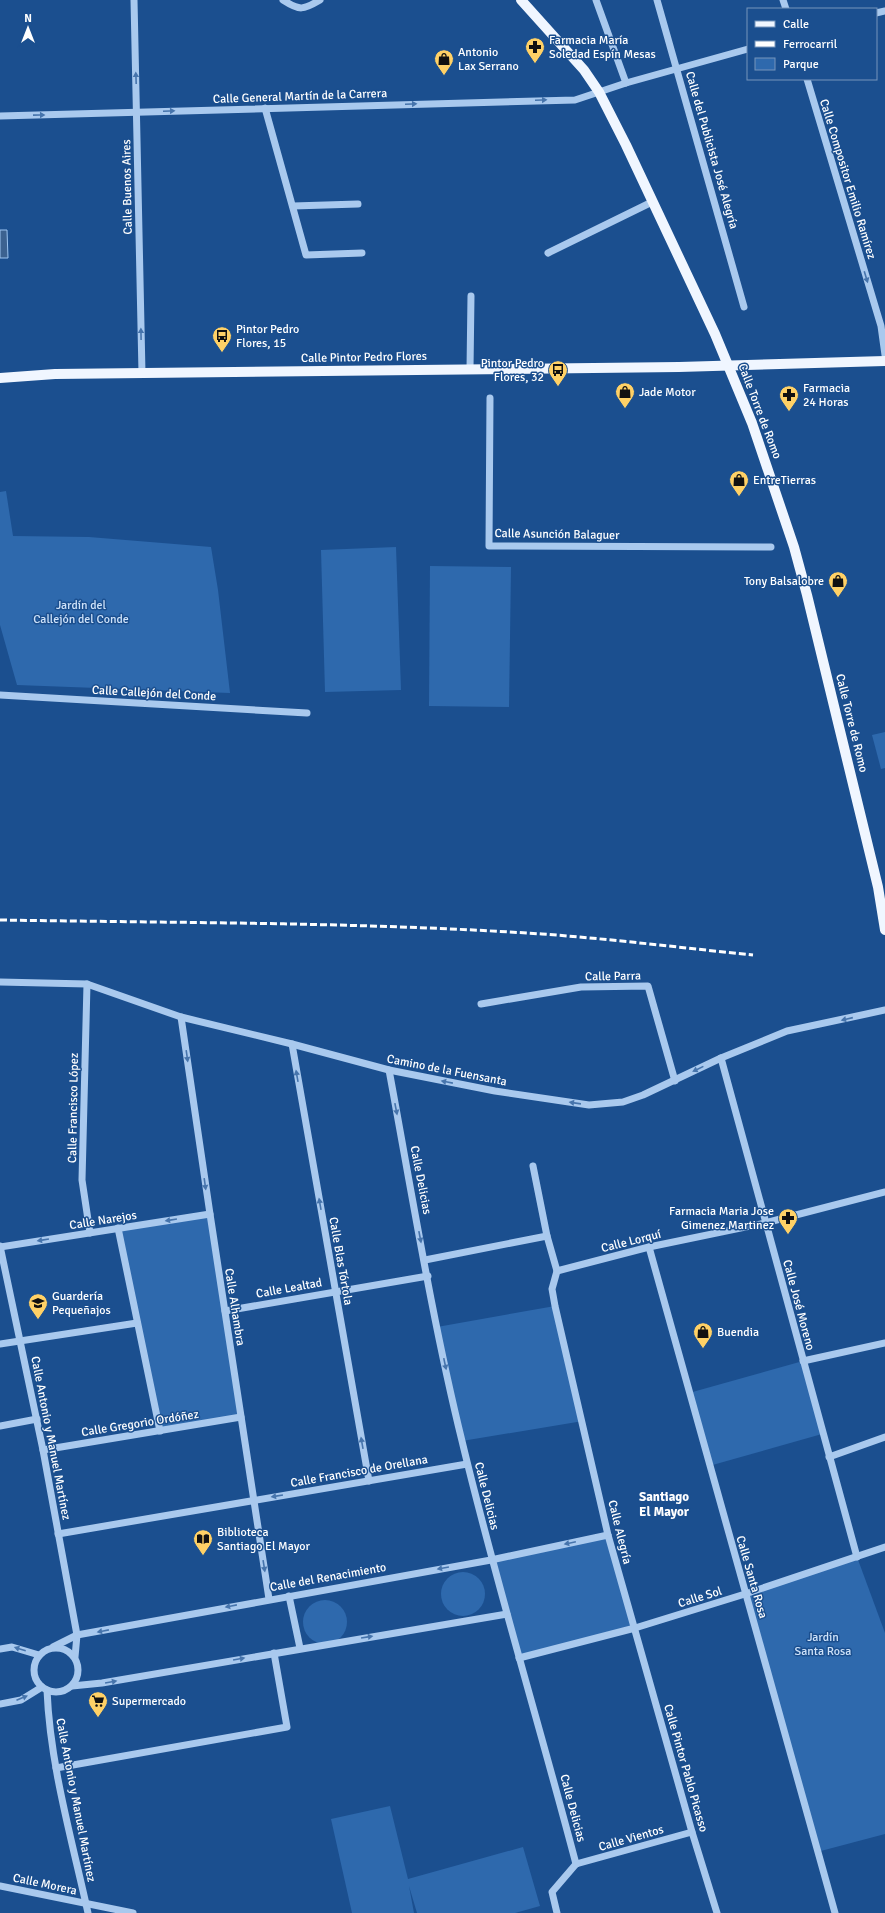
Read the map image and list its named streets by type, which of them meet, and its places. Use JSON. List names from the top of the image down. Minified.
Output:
{"streets":{"main road":["Calle Pintor Pedro Flores","Calle Torre de Romo"],"street":["Calle General Martín de la Carrera","Calle del Publicista José Alegría","Calle Compositor Emilio Ramírez","Calle Buenos Aires","Calle Asunción Balaguer","Calle Callejón del Conde","Calle Parra","Camino de la Fuensanta","Calle Francisco López","Calle Delicias","Calle Narejos","Calle Lorquí","Calle Blas Tórtola","Calle Lealtad","Calle José Moreno","Calle Alhambra","Calle Gregorio Ordóñez","Calle Antonio y Manuel Martínez","Calle Francisco de Orellana","Calle Alegría","Calle del Renacimiento","Calle Santa Rosa","Calle Sol","Calle Pintor Pablo Picasso","Calle Vientos","Calle Morera"]},"crossings":[["Calle General Martín de la Carrera","Calle del Publicista José Alegría"],["Calle General Martín de la Carrera","Calle Buenos Aires"],["Calle General Martín de la Carrera","Calle Torre de Romo"],["Calle Buenos Aires","Calle Pintor Pedro Flores"],["Calle Pintor Pedro Flores","Calle Torre de Romo"],["Calle Parra","Camino de la Fuensanta"],["Camino de la Fuensanta","Calle Francisco López"],["Camino de la Fuensanta","Calle Delicias"],["Camino de la Fuensanta","Calle Blas Tórtola"],["Camino de la Fuensanta","Calle José Moreno"],["Camino de la Fuensanta","Calle Alhambra"],["Calle Francisco López","Calle Narejos"],["Calle Delicias","Calle Lealtad"],["Calle Delicias","Calle Francisco de Orellana"],["Calle Delicias","Calle del Renacimiento"],["Calle Delicias","Calle Sol"],["Calle Delicias","Calle Vientos"],["Calle Narejos","Calle Alhambra"],["Calle Narejos","Calle Antonio y Manuel Martínez"],["Calle Lorquí","Calle José Moreno"],["Calle Lorquí","Calle Alegría"],["Calle Lorquí","Calle Santa Rosa"],["Calle Blas Tórtola","Calle Lealtad"],["Calle Blas Tórtola","Calle Francisco de Orellana"],["Calle Lealtad","Calle Alhambra"],["Calle José Moreno","Calle Sol"],["Calle Alhambra","Calle Gregorio Ordóñez"],["Calle Alhambra","Calle Francisco de Orellana"],["Calle Alhambra","Calle del Renacimiento"],["Calle Gregorio Ordóñez","Calle Antonio y Manuel Martínez"],["Calle Antonio y Manuel Martínez","Calle Francisco de Orellana"],["Calle Antonio y Manuel Martínez","Calle del Renacimiento"],["Calle Antonio y Manuel Martínez","Calle Morera"],["Calle Alegría","Calle del Renacimiento"],["Calle Alegría","Calle Sol"],["Calle Alegría","Calle Pintor Pablo Picasso"],["Calle Santa Rosa","Calle Sol"],["Calle Sol","Calle Pintor Pablo Picasso"],["Calle Pintor Pablo Picasso","Calle Vientos"]],"one_way":["Calle General Martín de la Carrera","Calle Compositor Emilio Ramírez","Calle Buenos Aires","Camino de la Fuensanta","Calle Delicias","Calle Narejos","Calle Blas Tórtola","Calle Alhambra"],"districts":["Santiago El Mayor"],"parks":["Jardín del Callejón del Conde","Jardín Santa Rosa"],"places":{"pharmacy":["Farmacia María Soledad Espín Mesas","Farmacia 24 Horas","Farmacia Maria Jose Gimenez Martinez"],"shop":["Antonio Lax Serrano","Jade Motor","EntreTierras","Tony Balsalobre","Buendia"],"bus stop":["Pintor Pedro Flores, 15","Pintor Pedro Flores, 32"],"school or university":["Guardería Pequeñajos"],"library":["Biblioteca Santiago El Mayor"],"supermarket":["Supermercado"]},"legend":["Calle","Ferrocarril","Parque"],"north":"top"}
